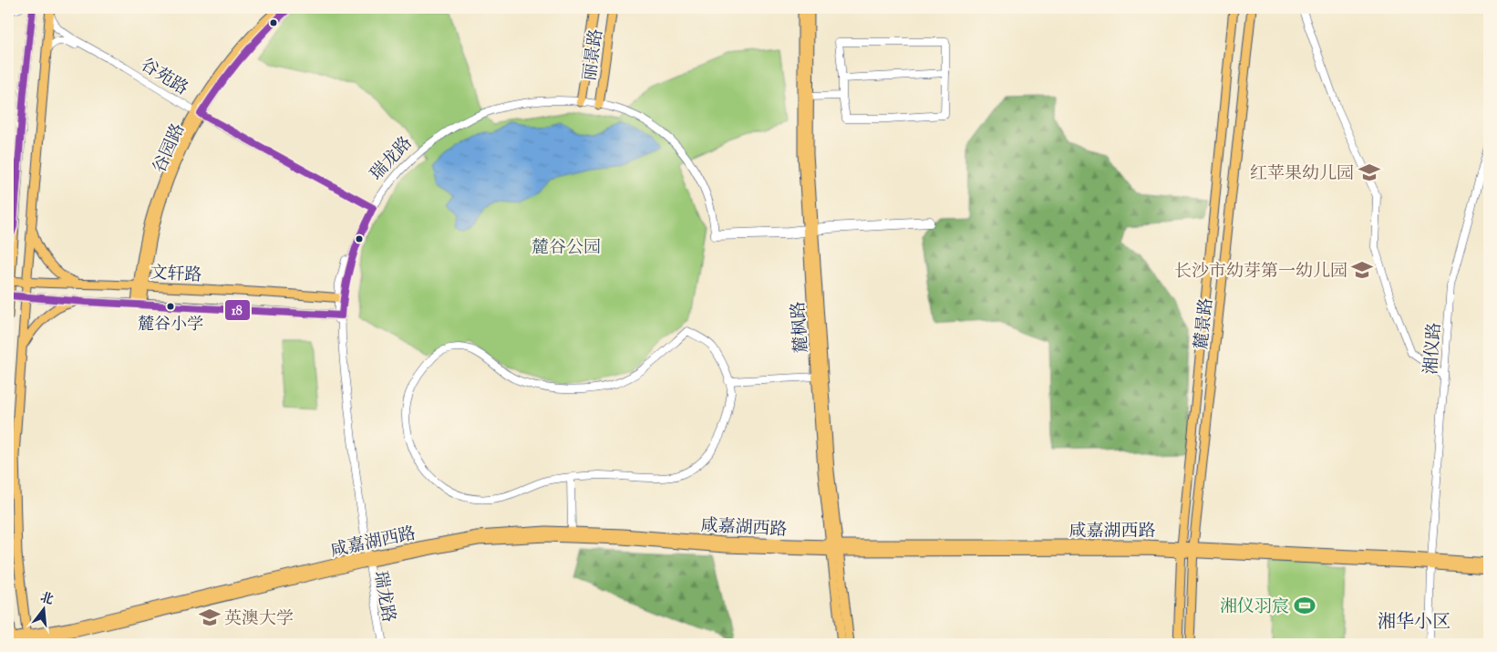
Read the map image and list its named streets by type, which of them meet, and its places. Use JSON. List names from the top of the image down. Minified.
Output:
{"streets":{"main road":["丽景路","谷园路","文轩路","麓景路","麓枫路","咸嘉湖西路"],"street":["谷苑路","瑞龙路","湘仪路"]},"crossings":[["丽景路","瑞龙路"],["谷苑路","谷园路"],["谷苑路","瑞龙路"],["谷园路","文轩路"],["瑞龙路","文轩路"],["瑞龙路","麓枫路"],["瑞龙路","咸嘉湖西路"],["麓景路","咸嘉湖西路"],["麓枫路","咸嘉湖西路"],["湘仪路","咸嘉湖西路"]],"districts":["湘华小区"],"parks":["麓谷公园"],"places":{"school or university":["红苹果幼儿园","长沙市幼芽第一幼儿园","英澳大学"],"other":["麓谷小学"],"sports":["湘仪羽宸"]},"lines":["transit line 18"],"north":"top"}
